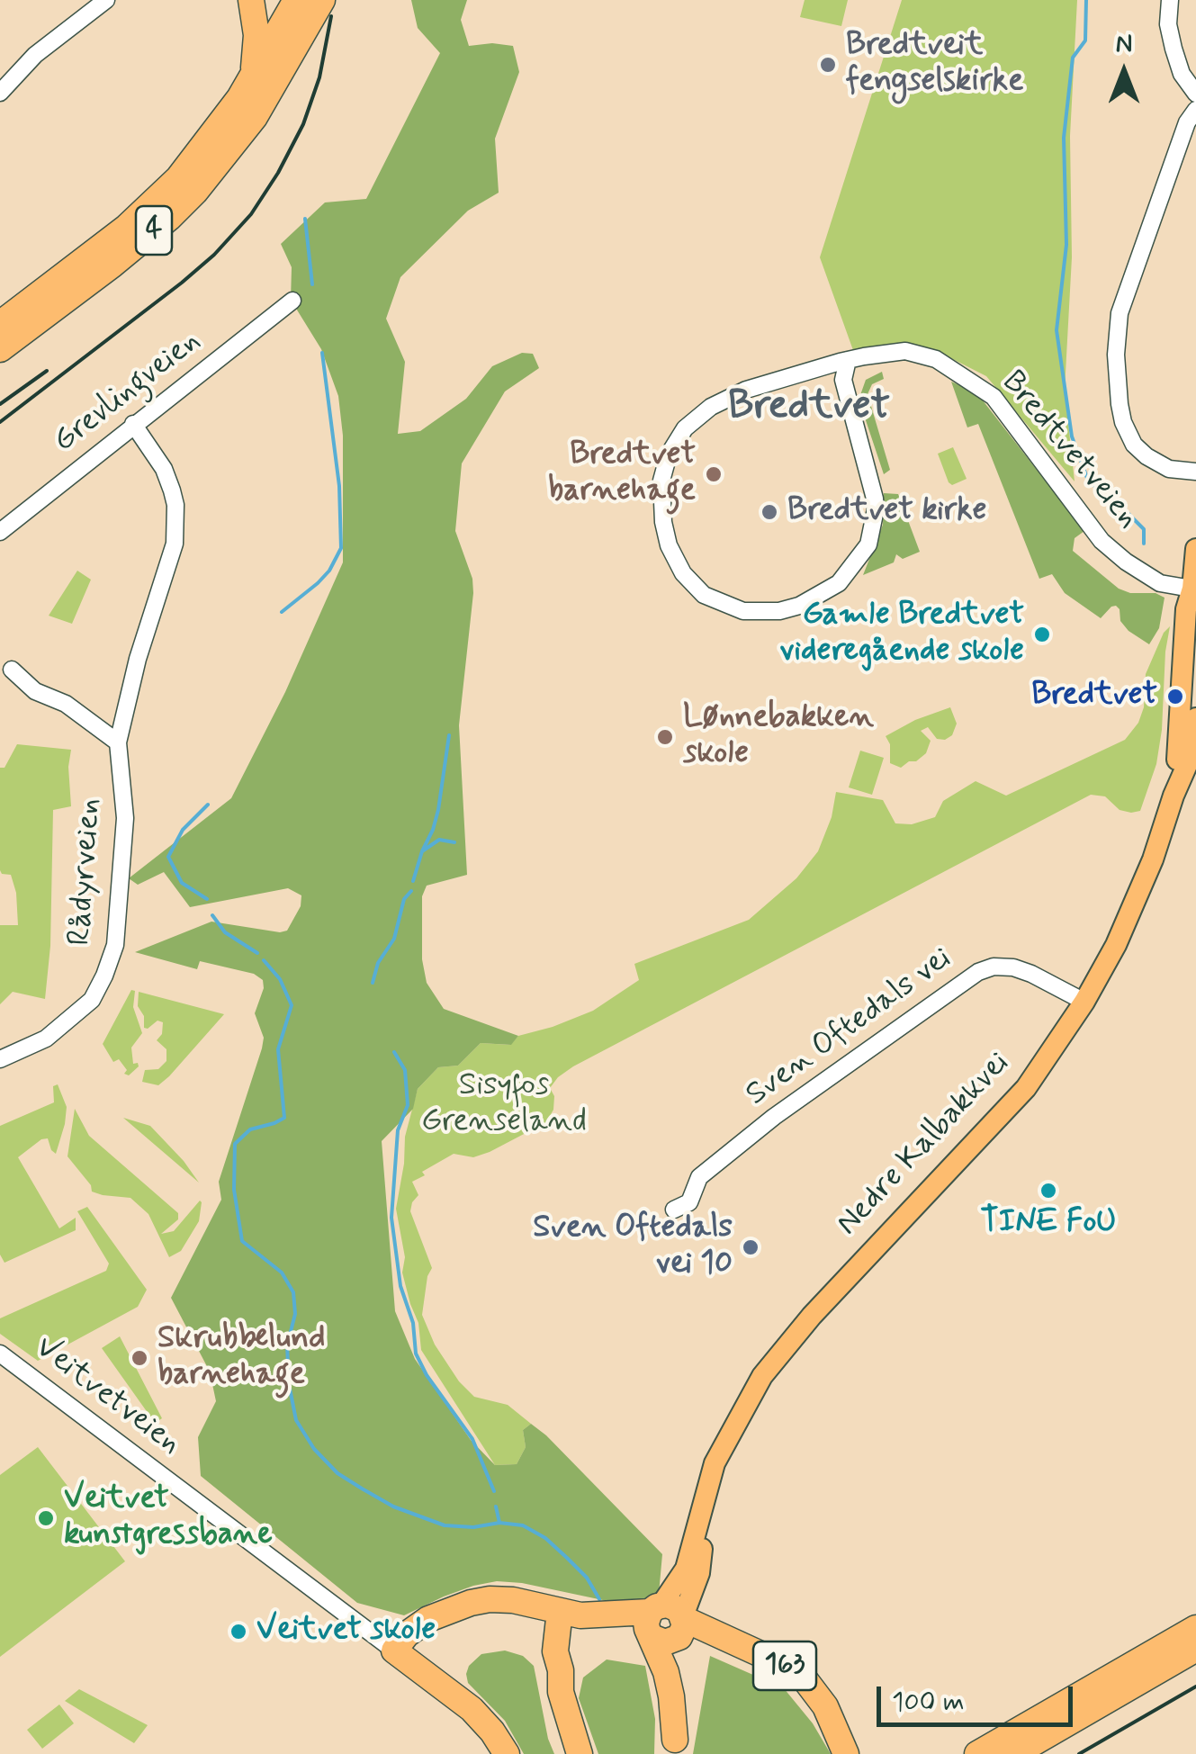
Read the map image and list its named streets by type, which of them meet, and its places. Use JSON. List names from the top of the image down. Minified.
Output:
{"streets":{"highway":["4","Nedre Kalbakkvei","163"],"street":["Grevlingveien","Bredtvetveien","Rådyrveien","Sven Oftedals vei","Veitvetveien"]},"crossings":[["Grevlingveien","Rådyrveien"],["Bredtvetveien","Nedre Kalbakkvei"],["Sven Oftedals vei","Nedre Kalbakkvei"],["Nedre Kalbakkvei","163"],["Veitvetveien","163"]],"districts":["Bredtvet"],"parks":["Sisyfos Grenseland"],"places":["Bredtveit fengselskirke","Bredtvet barnehage","Bredtvet kirke","Gamle Bredtvet videregående skole","Bredtvet","Lønnebakken skole","TINE FoU","Sven Oftedals vei 10","Skrubbelund barnehage","Veitvet kunstgressbane","Veitvet skole"],"scale_bar":"100 m","north":"top"}
